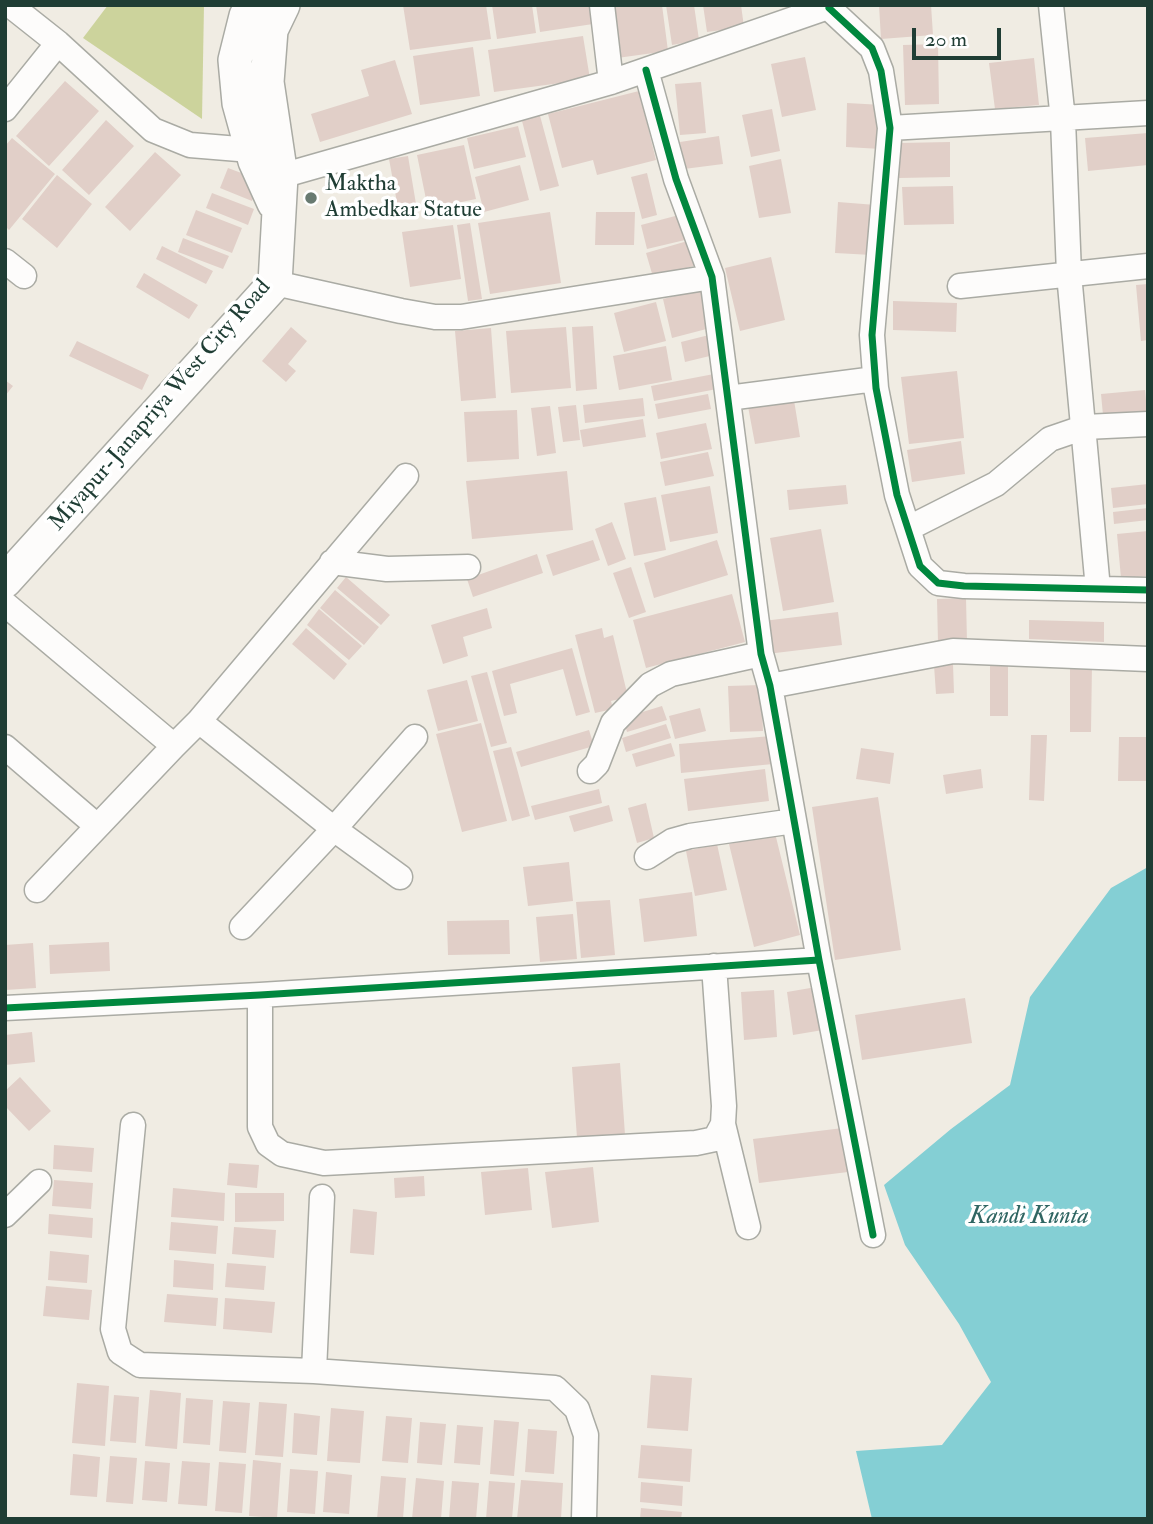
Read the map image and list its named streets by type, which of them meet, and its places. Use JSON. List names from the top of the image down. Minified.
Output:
{"streets":{"street":["Miyapur-Janapriya West City Road"]},"water":["Kandi Kunta"],"places":["Maktha Ambedkar Statue"],"scale_bar":"20 m"}
